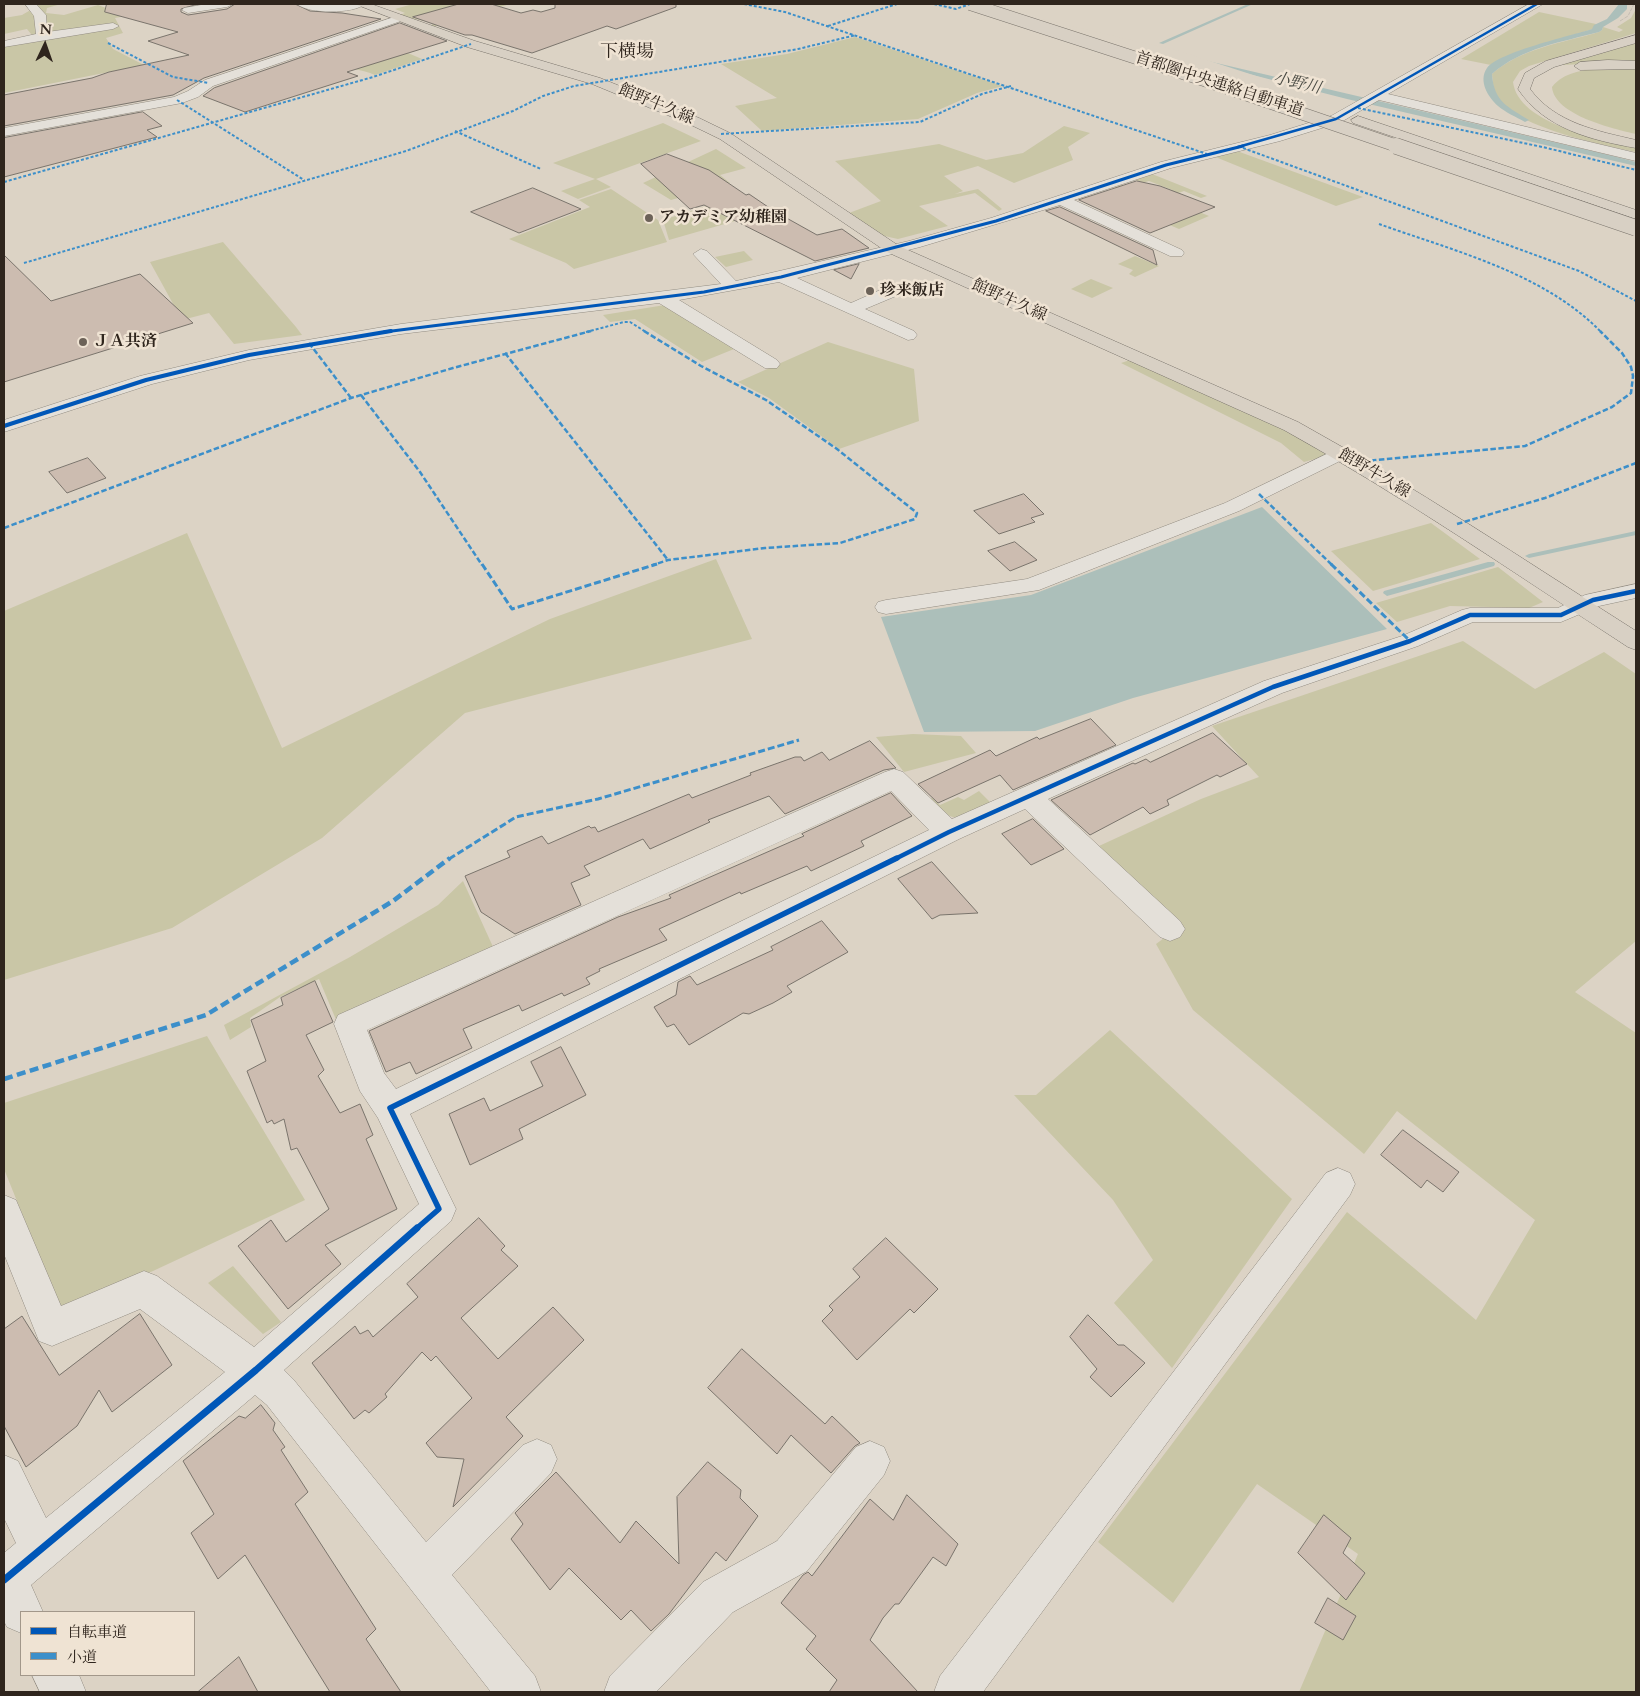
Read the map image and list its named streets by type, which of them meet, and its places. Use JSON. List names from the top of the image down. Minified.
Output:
{"streets":{"main road":["首都圏中央連絡自動車道","館野牛久線"]},"districts":["下横場"],"water":["小野川"],"places":["アカデミア幼稚園","珍来飯店","ＪＡ共済"],"legend":["自転車道","小道"],"north":"top"}
